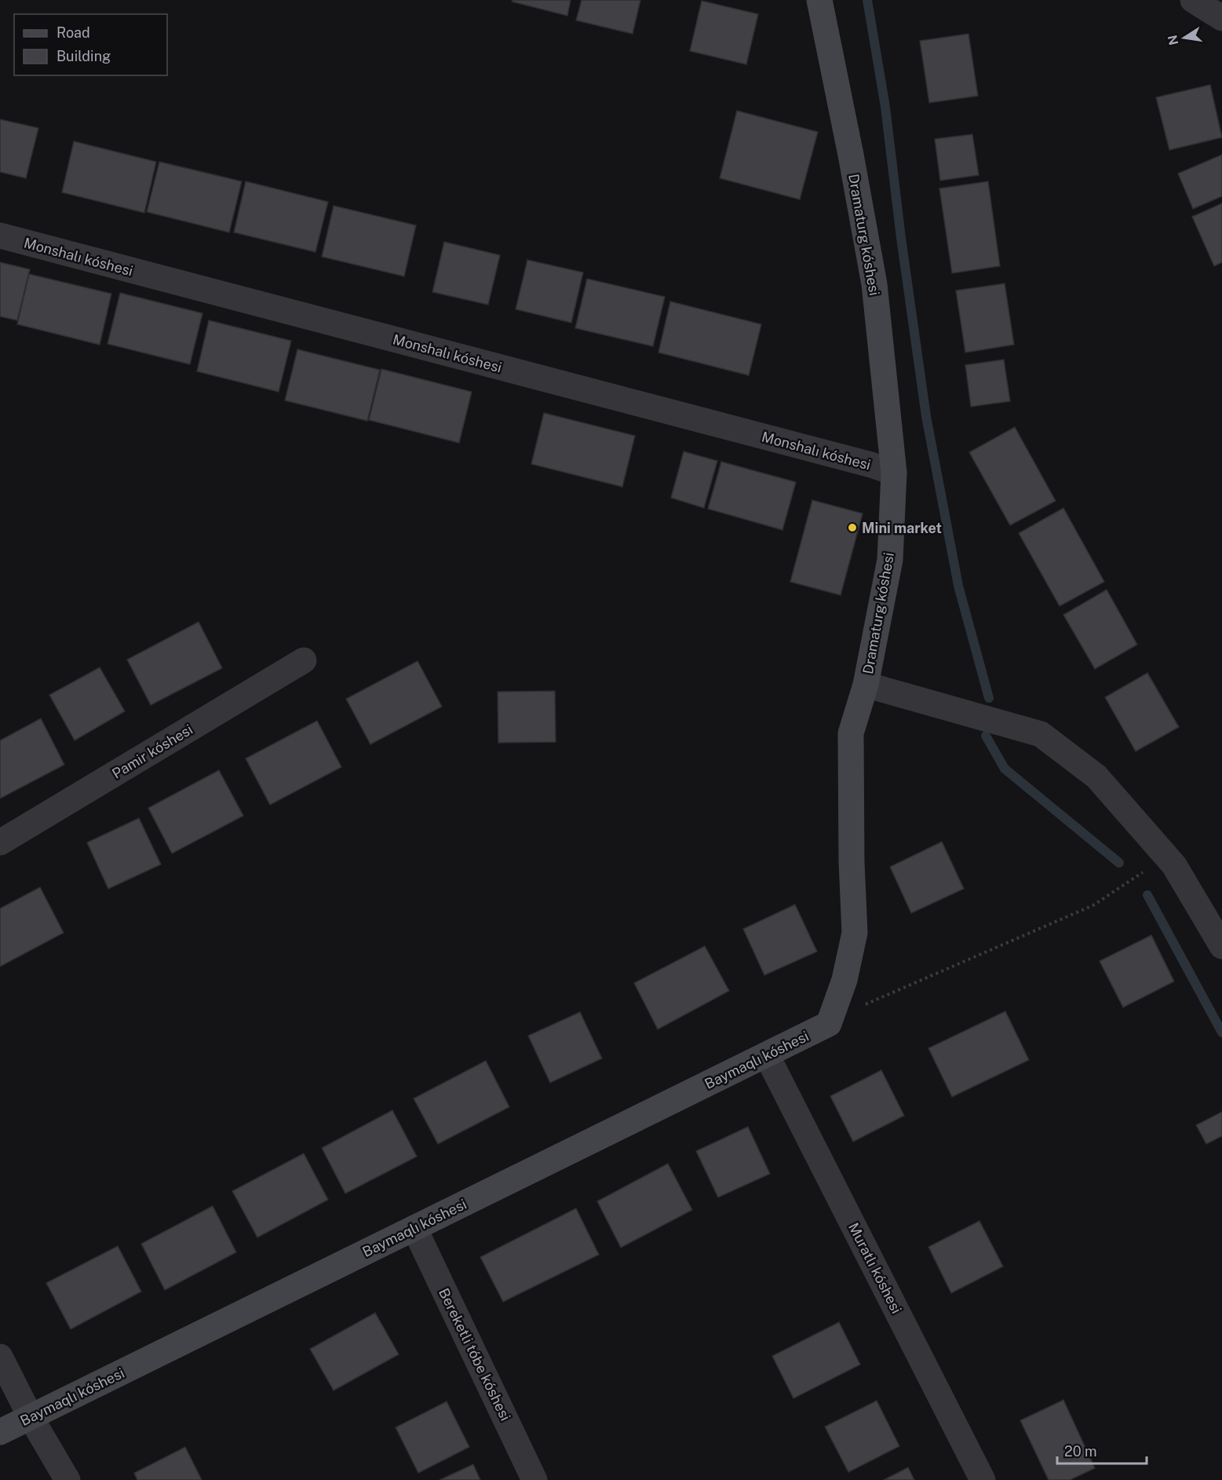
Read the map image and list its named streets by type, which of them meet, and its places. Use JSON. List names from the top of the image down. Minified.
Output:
{"streets":{"street":["Dramaturg kóshesi","Monshalı kóshesi","Pamir kóshesi","Baymaqlı kóshesi","Muratlı kóshesi","Bereketli tóbe kóshesi"]},"crossings":[["Dramaturg kóshesi","Monshalı kóshesi"],["Baymaqlı kóshesi","Muratlı kóshesi"],["Baymaqlı kóshesi","Bereketli tóbe kóshesi"]],"places":["Mini market"],"legend":["Road","Building"],"scale_bar":"20 m","north":"left"}
